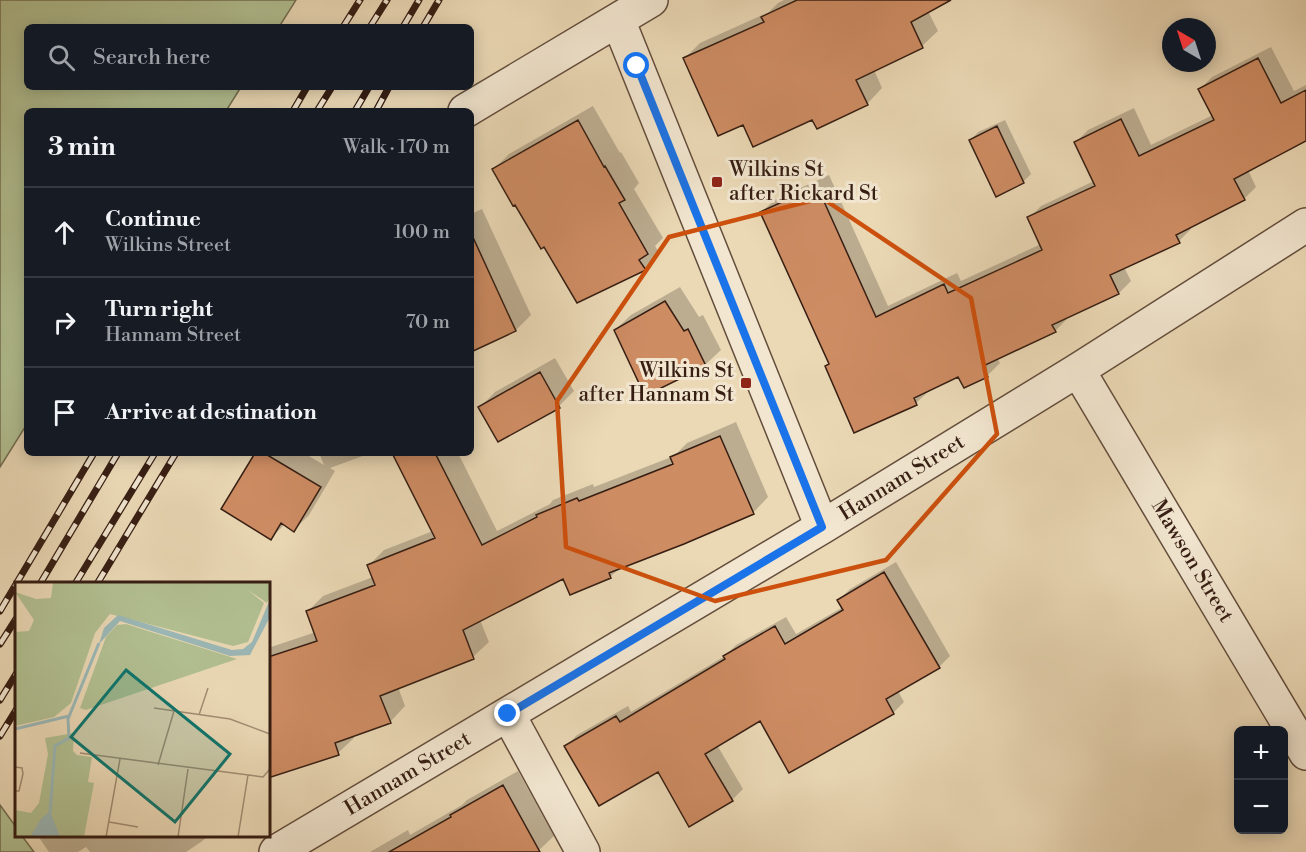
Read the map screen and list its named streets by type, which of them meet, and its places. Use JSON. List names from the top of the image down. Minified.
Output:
{"streets":{"street":["Hannam Street","Mawson Street"]},"crossings":[["Hannam Street","Mawson Street"]],"places":{"transit":["Wilkins St after Rickard St","Wilkins St after Hannam St"]},"north":"top left","page":{"search":"Search here","heading":["3 min","Walk · 170 m"],"list":[["Continue","Wilkins Street","100 m"],["Turn right","Hannam Street","70 m"],"Arrive at destination"],"map_buttons":["+","−"]}}
